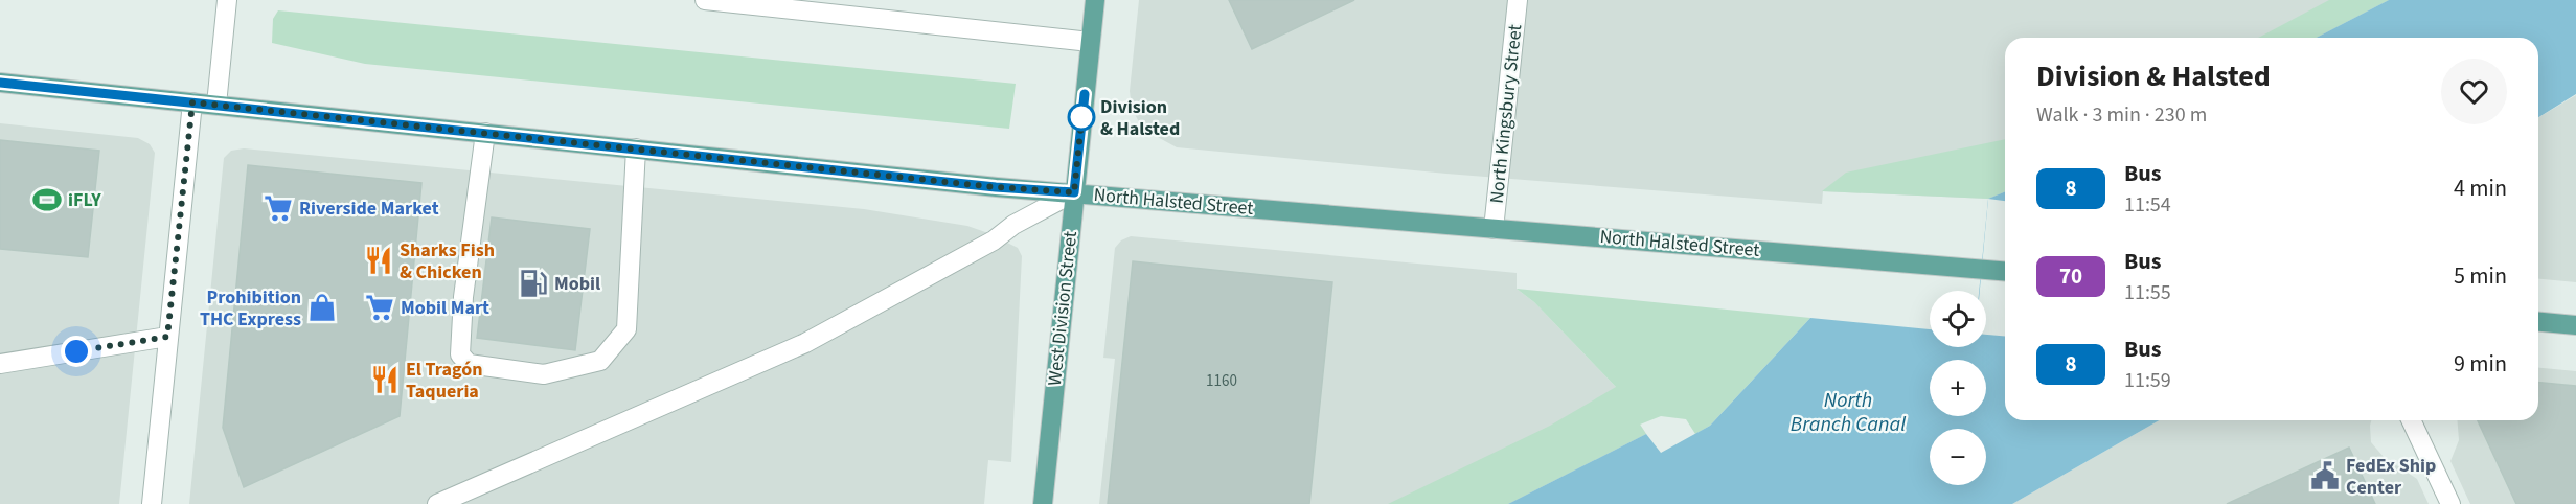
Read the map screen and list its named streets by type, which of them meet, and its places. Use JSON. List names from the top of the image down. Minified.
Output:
{"streets":{"main road":["North Halsted Street","West Division Street"],"street":["North Kingsbury Street"]},"crossings":[["North Kingsbury Street","North Halsted Street"],["North Halsted Street","West Division Street"]],"water":["North Branch Canal"],"places":{"other":["Division & Halsted"],"sports":["iFLY"],"supermarket":["Riverside Market","Mobil Mart"],"restaurant":["Sharks Fish & Chicken","El Tragón Taqueria"],"fuel station":["Mobil"],"shop":["Prohibition THC Express"],"public building":["FedEx Ship Center"]},"lines":["bus line 8"],"house_numbers":["1160"],"page":{"heading":["Division & Halsted","Walk · 3 min · 230 m"],"list":[{"mark":"8","name":"Bus","note":"11:54","value":"4 min"},{"mark":"70","name":"Bus","note":"11:55","value":"5 min"},{"mark":"8","name":"Bus","note":"11:59","value":"9 min"}],"map_buttons":["+","−"]}}
